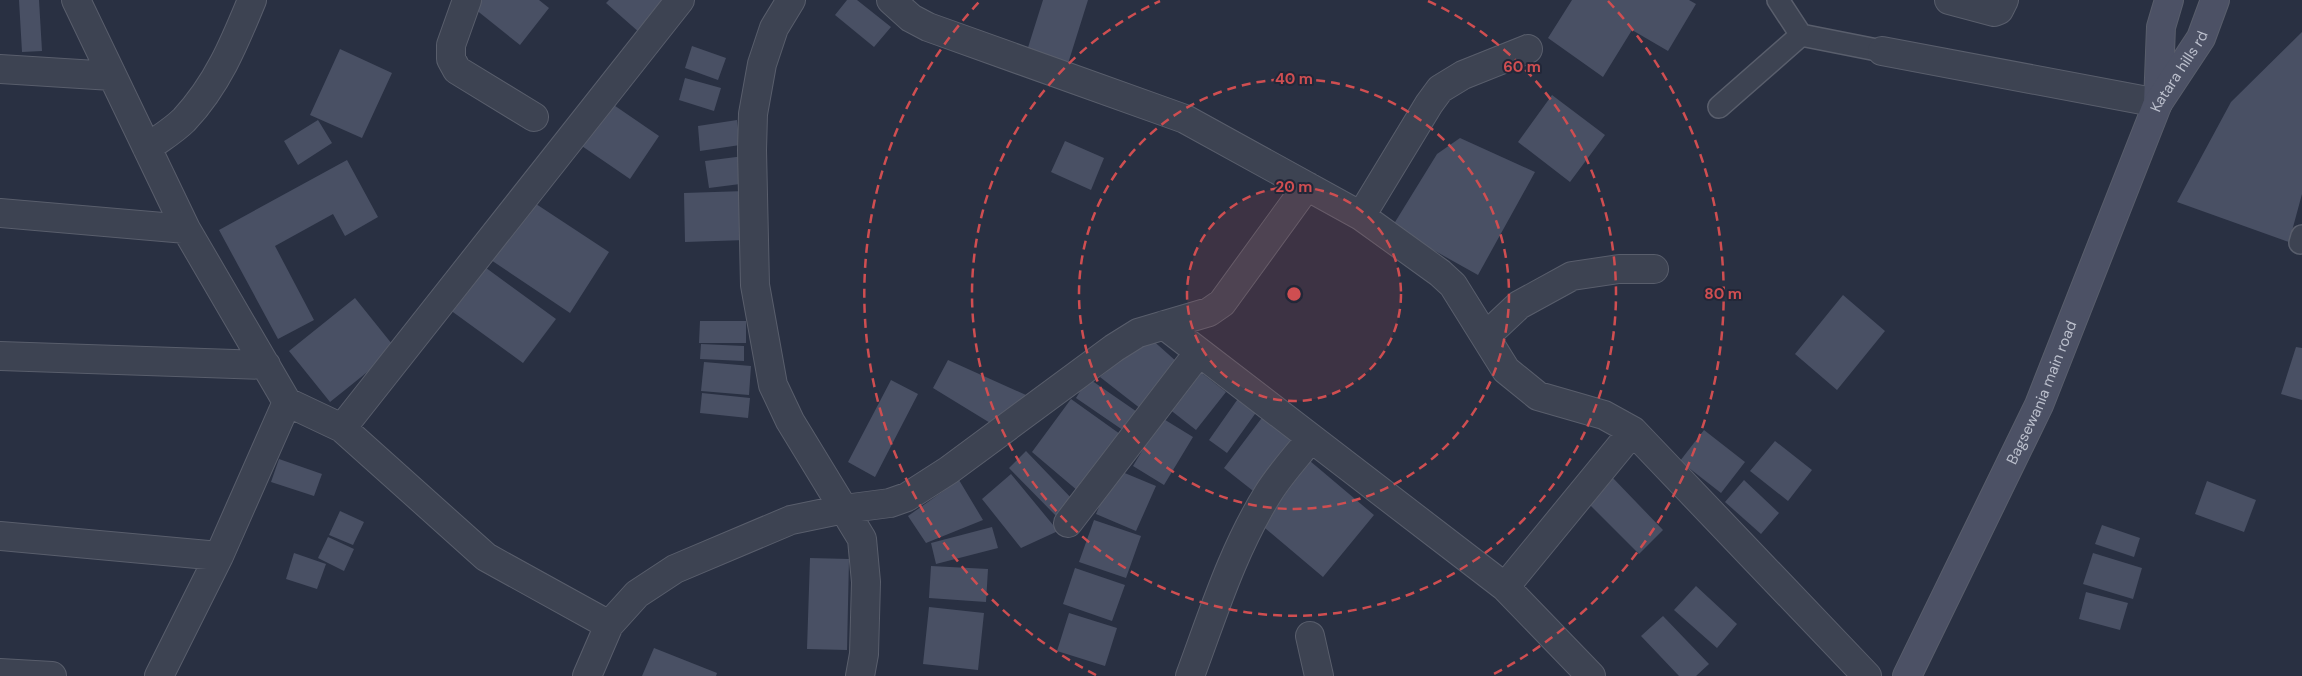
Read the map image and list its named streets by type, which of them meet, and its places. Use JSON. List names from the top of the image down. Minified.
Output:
{"streets":{"main road":["Katara hills rd","Bagsewania main road"]},"crossings":[["Katara hills rd","Bagsewania main road"]],"rings":["60 m","40 m","20 m","80 m"]}
